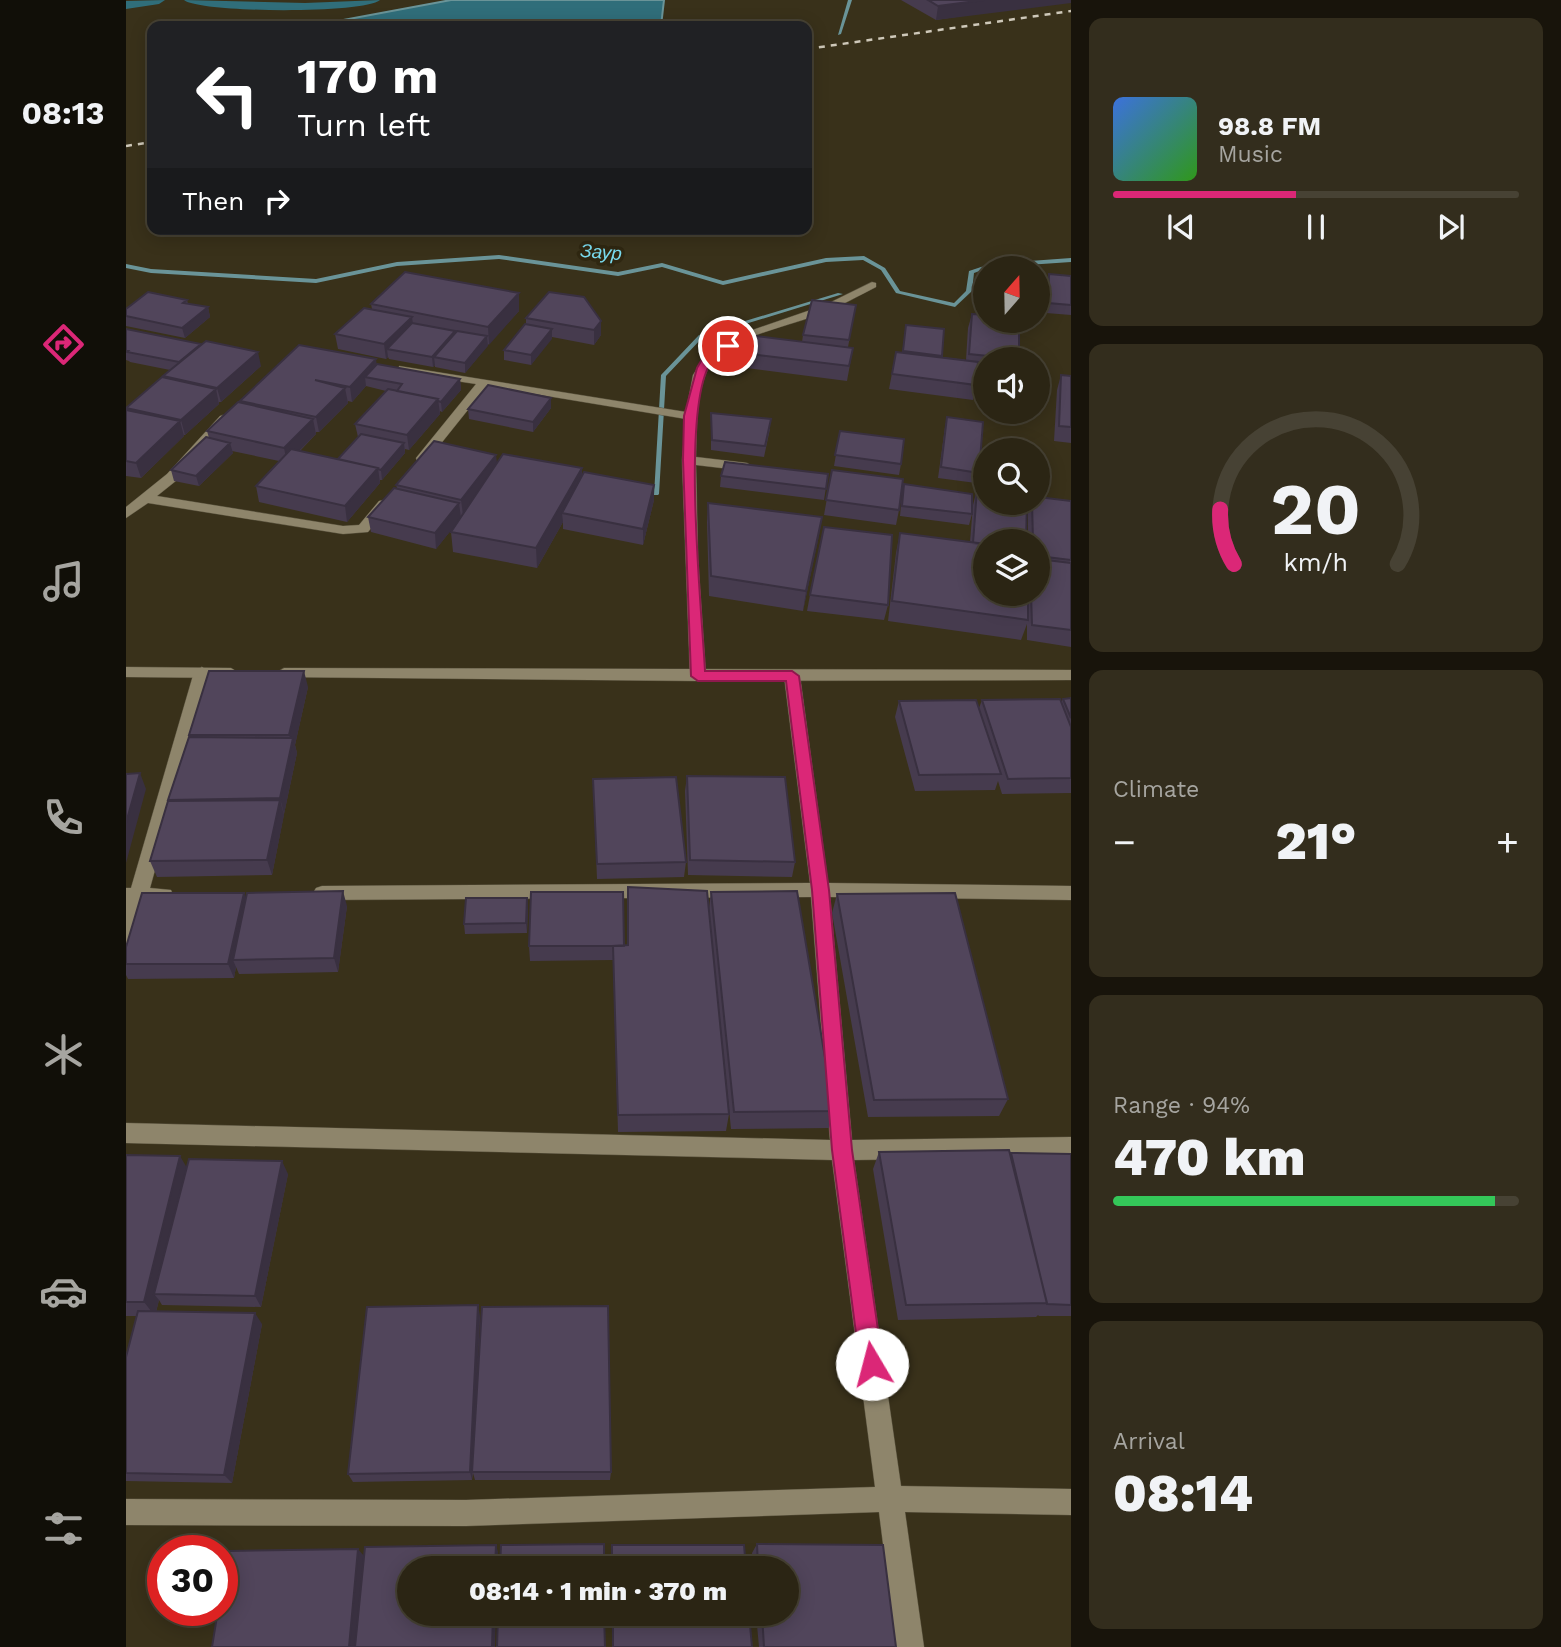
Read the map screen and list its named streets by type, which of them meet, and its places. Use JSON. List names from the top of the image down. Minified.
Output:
{"water":["Заур"],"north":"top","page":{"tabs":"08:13","turn":["170 m","Turn left"],"song":["98.8 FM","Music"],"then":"Then","tile":["Climate",["Range · 94%","470 km"],["Arrival","08:14"]],"heat":["−","21°","+"],"limit":"30","trip":"08:14 · 1 min · 370 m","gauge":["20","km/h"]}}
